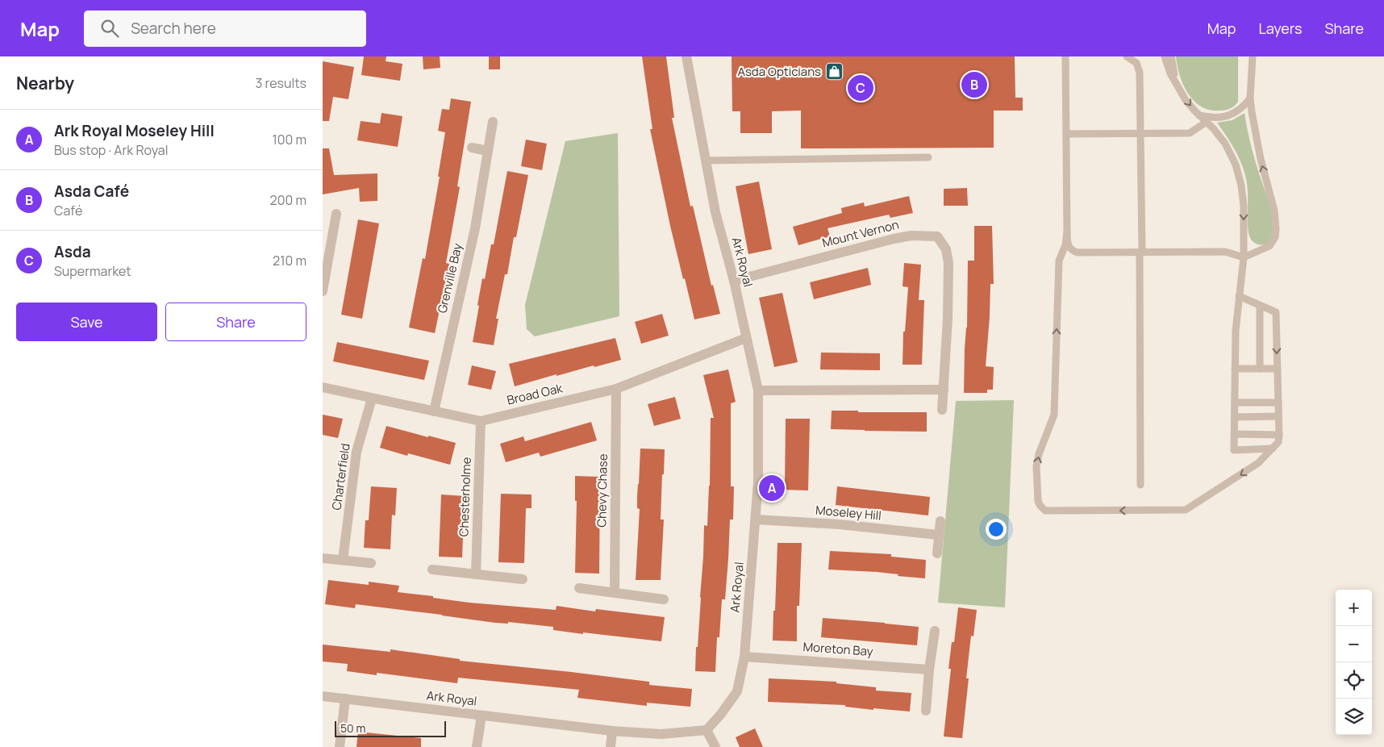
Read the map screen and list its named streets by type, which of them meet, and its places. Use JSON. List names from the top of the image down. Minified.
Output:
{"streets":{"street":["Mount Vernon","Ark Royal","Grenville Bay","Broad Oak","Charterfield","Chevy Chase","Chesterholme","Moseley Hill","Moreton Bay"]},"crossings":[["Mount Vernon","Ark Royal"],["Ark Royal","Broad Oak"],["Ark Royal","Moseley Hill"],["Ark Royal","Moreton Bay"],["Grenville Bay","Broad Oak"],["Broad Oak","Charterfield"],["Broad Oak","Chevy Chase"],["Broad Oak","Chesterholme"]],"places":{"shop":["Asda Opticians"]},"scale_bar":"50 m","page":{"header":"Map","search":"Search here","nav":["Map","Layers","Share"],"heading":["Nearby","3 results"],"pins":["B","C","A"],"list":[{"mark":"A","name":"Ark Royal Moseley Hill","note":"Bus stop · Ark Royal","value":"100 m"},{"mark":"B","name":"Asda Café","note":"Café","value":"200 m"},{"mark":"C","name":"Asda","note":"Supermarket","value":"210 m"}],"buttons":["Save","Share"],"map_buttons":["+","−"],"scale":"50 m"}}
